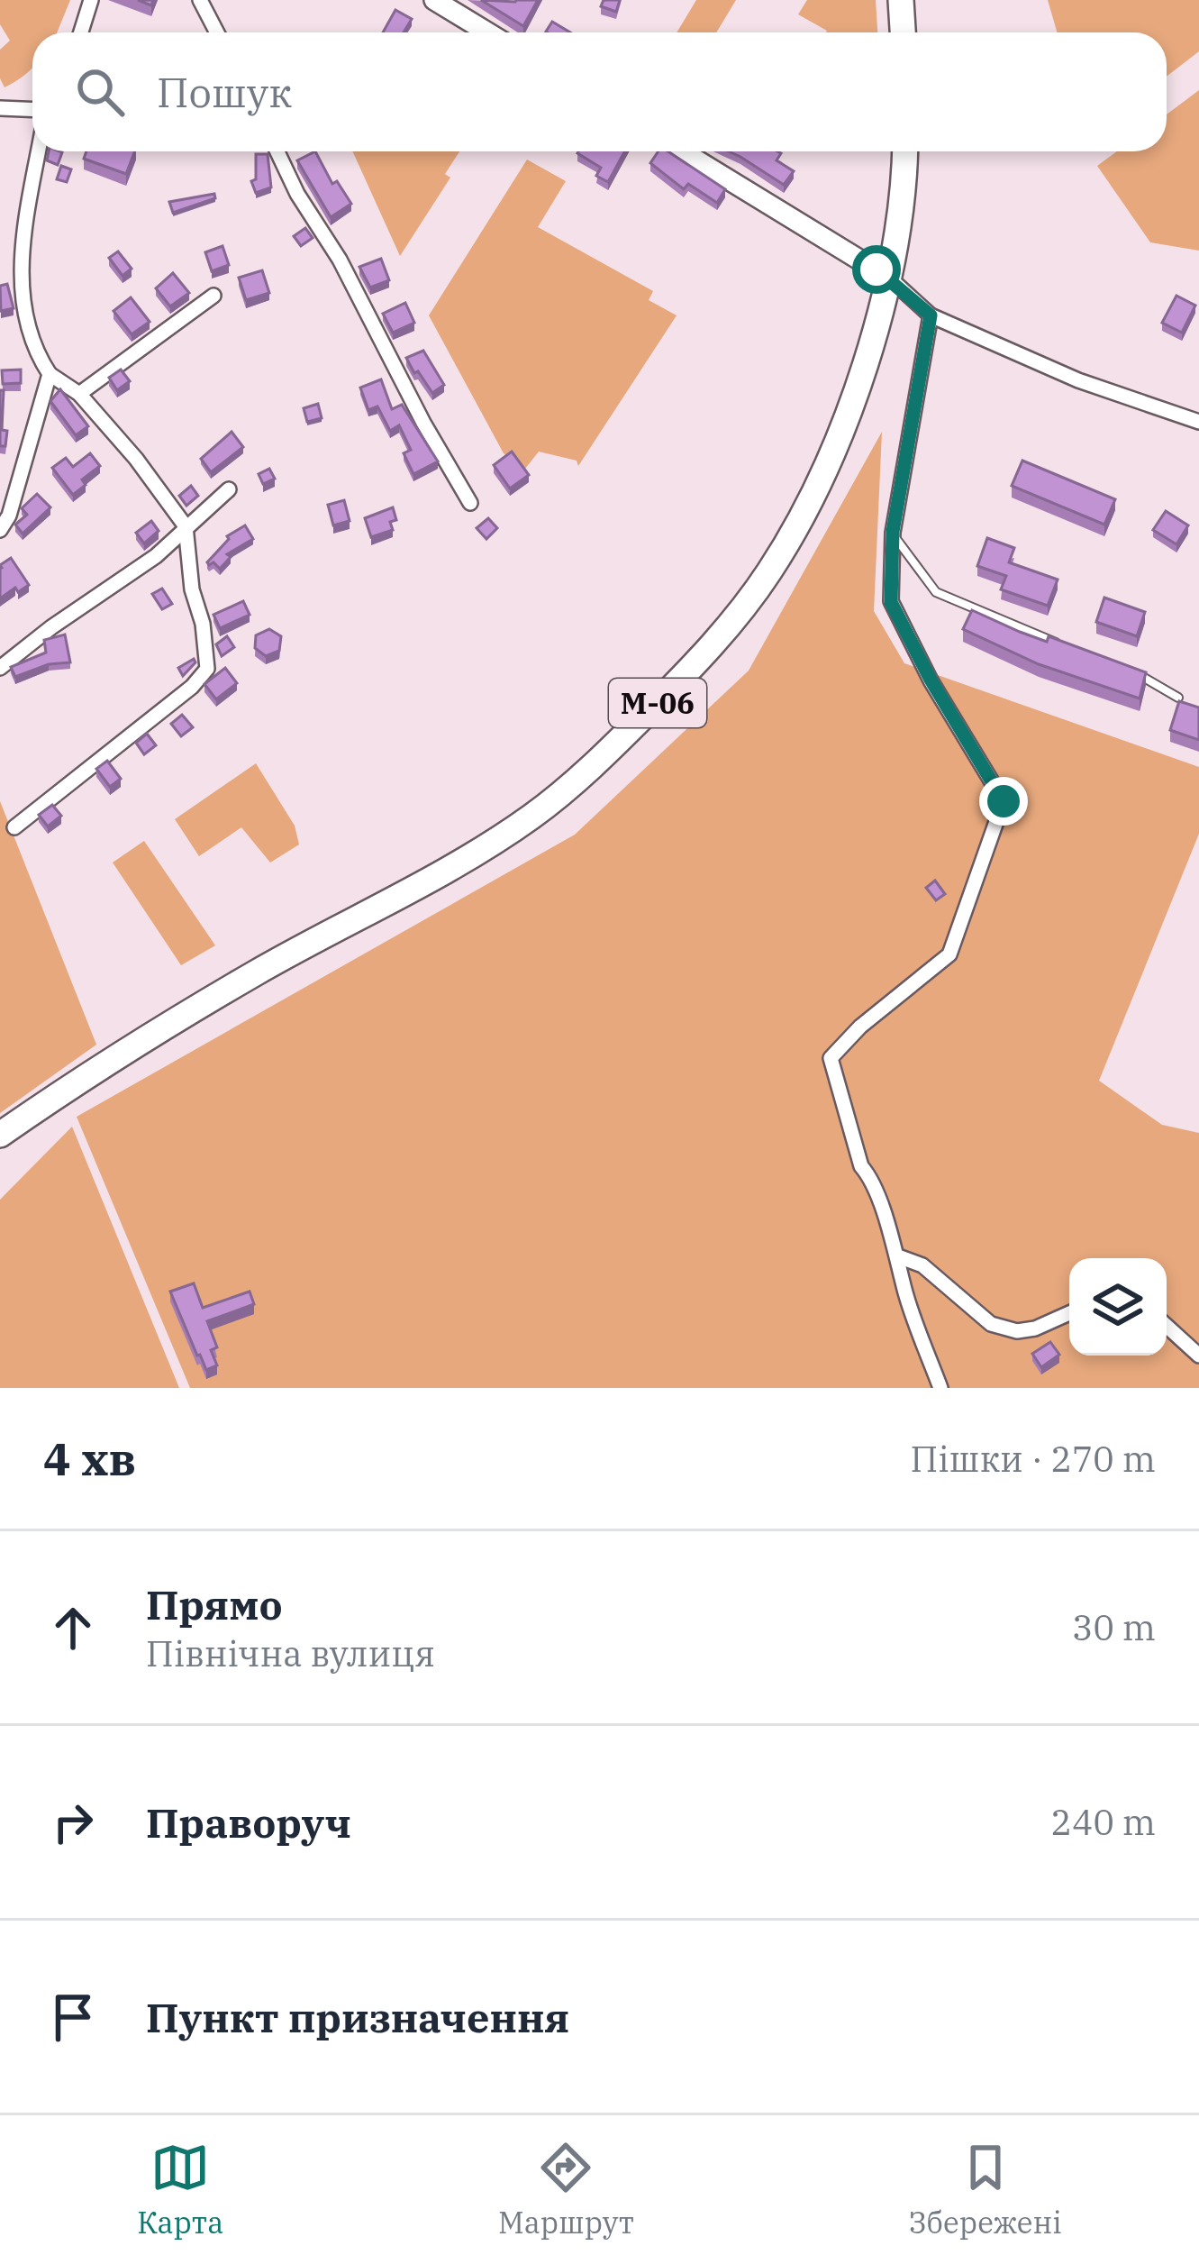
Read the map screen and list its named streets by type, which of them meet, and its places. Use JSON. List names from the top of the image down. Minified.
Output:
{"streets":{"highway":["М-06"]},"page":{"search":"Пошук","heading":["4 хв","Пішки · 270 m"],"list":[["Прямо","Північна вулиця","30 m"],["Праворуч","240 m"],"Пункт призначення"],"nav":["Карта","Маршрут","Збережені"]}}
